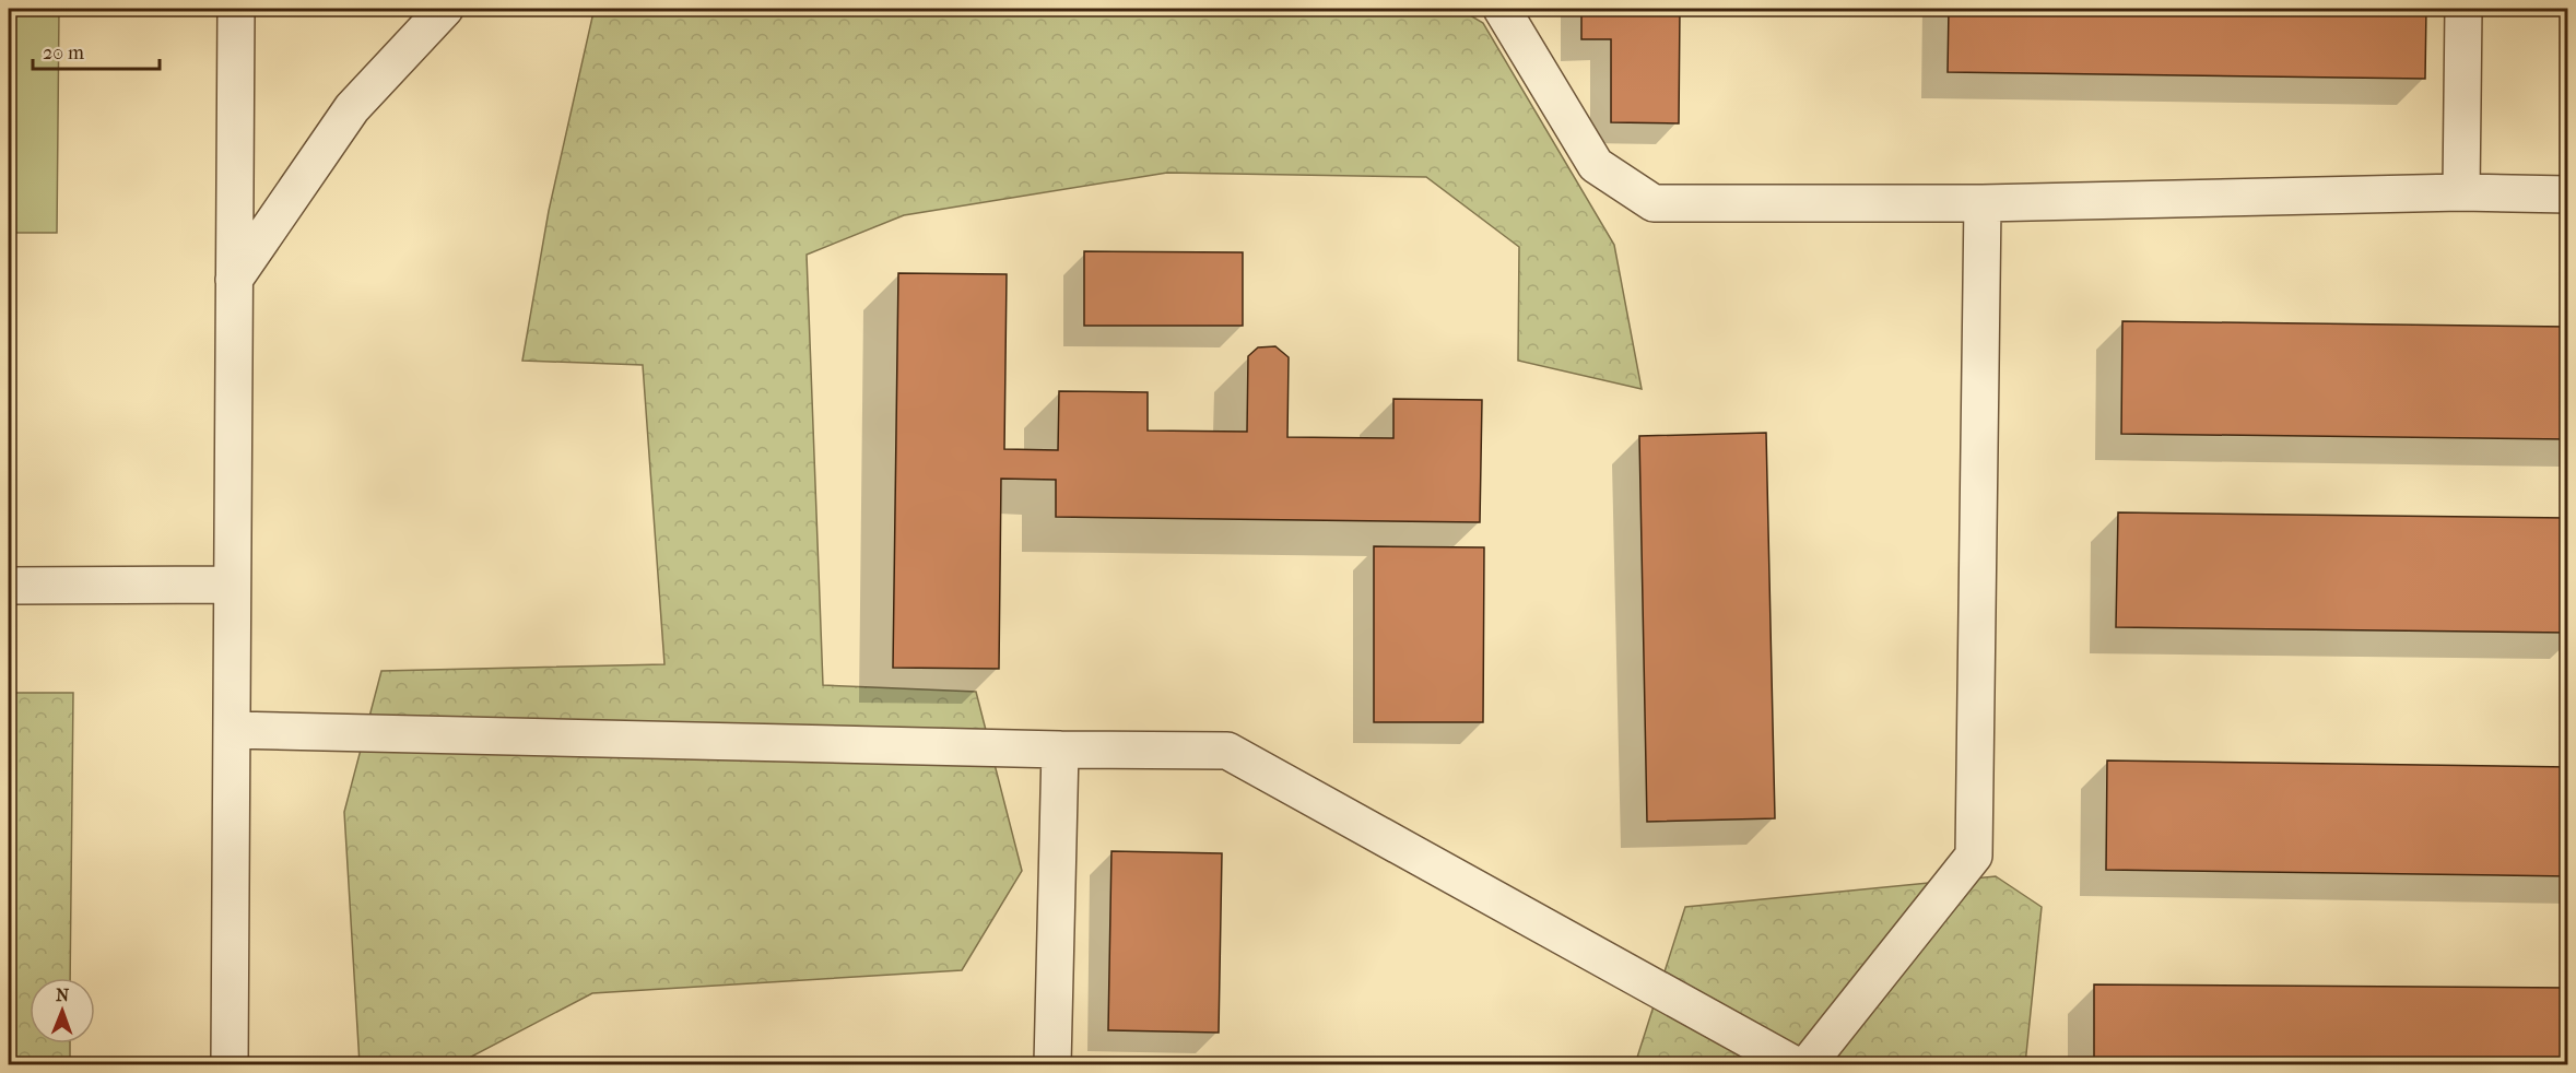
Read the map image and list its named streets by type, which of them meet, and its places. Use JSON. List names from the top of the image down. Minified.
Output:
{"scale_bar":"20 m","north":"top"}
